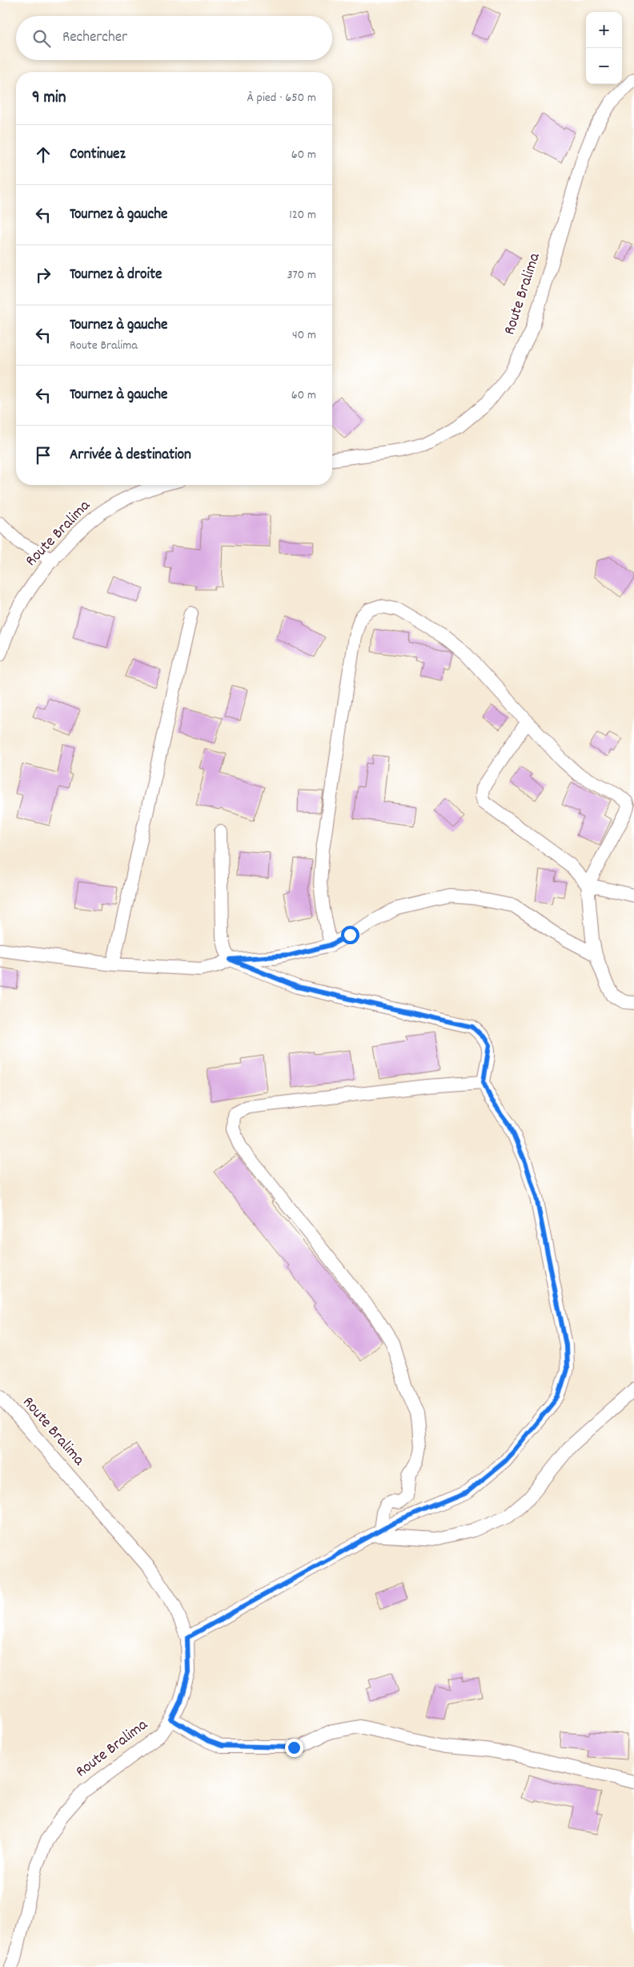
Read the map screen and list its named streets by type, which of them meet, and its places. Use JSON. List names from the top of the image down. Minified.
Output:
{"streets":{"street":["Route Bralima"]},"page":{"map_buttons":["+","−"],"search":"Rechercher","heading":["9 min","À pied · 650 m"],"list":[["Continuez","60 m"],["Tournez à gauche","120 m"],["Tournez à droite","370 m"],["Tournez à gauche","Route Bralima","40 m"],["Tournez à gauche","60 m"],"Arrivée à destination"]}}
